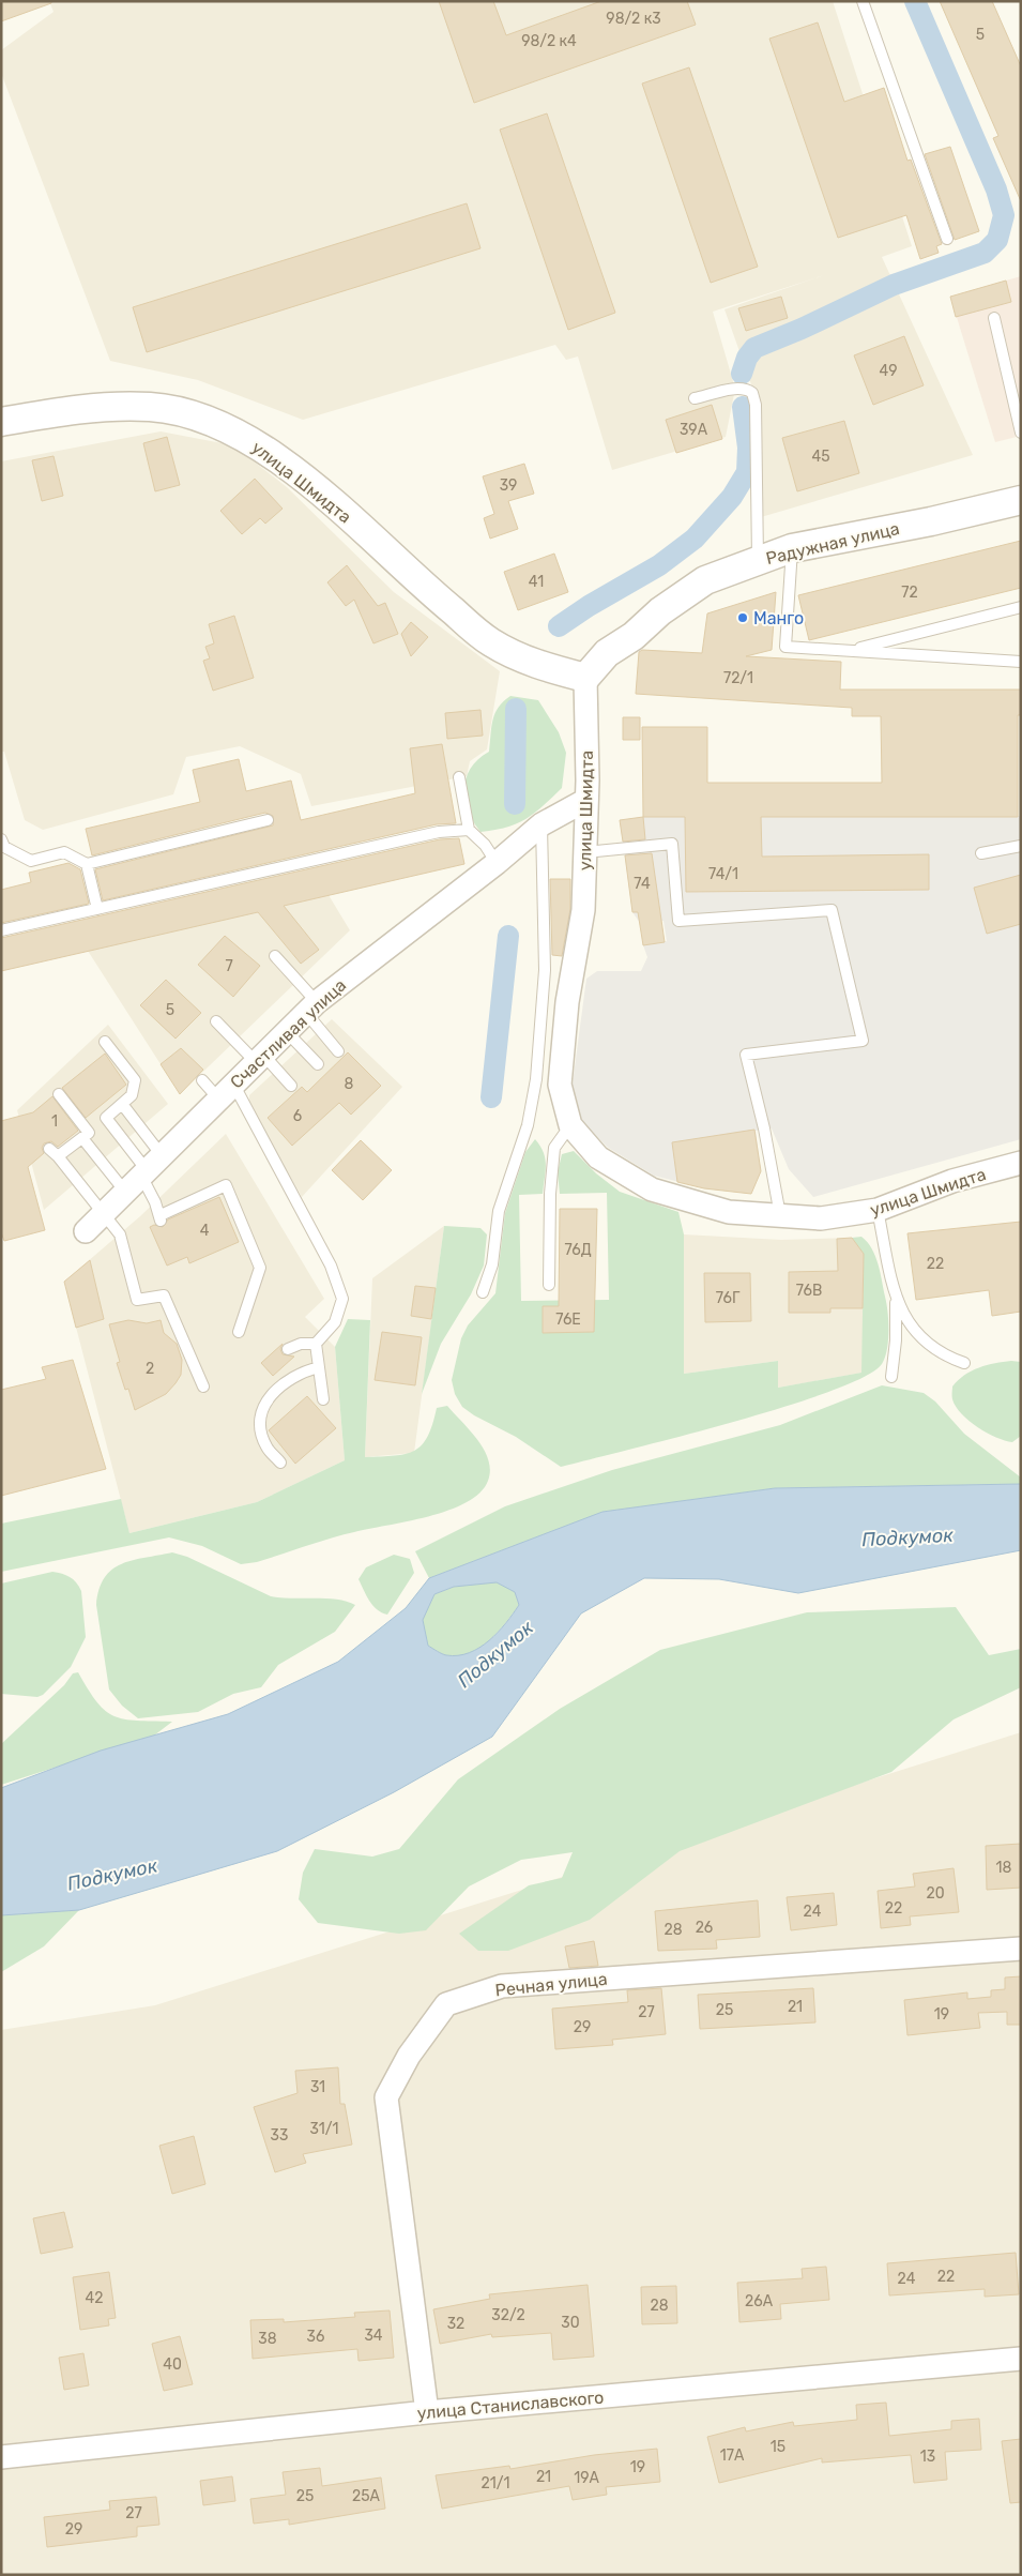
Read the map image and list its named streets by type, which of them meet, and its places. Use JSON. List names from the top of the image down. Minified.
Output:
{"streets":{"street":["улица Шмидта","Радужная улица","Счастливая улица","Речная улица","улица Станиславского"]},"crossings":[["улица Шмидта","Радужная улица"],["улица Шмидта","Счастливая улица"],["Речная улица","улица Станиславского"]],"water":["Подкумок"],"places":["Манго"],"house_numbers":["98/2 к3","5","98/2 к4","49","39А","45","39","41","72","72/1","74/1","74","7","5","8","6","1","4","76Д","22","76В","76Г","76Е","2","18","20","22","24","26","28","21","25","27","19","29","31","31/1","33","22","24","42","26А","28","32/2","30","32","34","36","38","40","15","17А","13","19","21","19А","21/1","25","25А","27","29"]}
